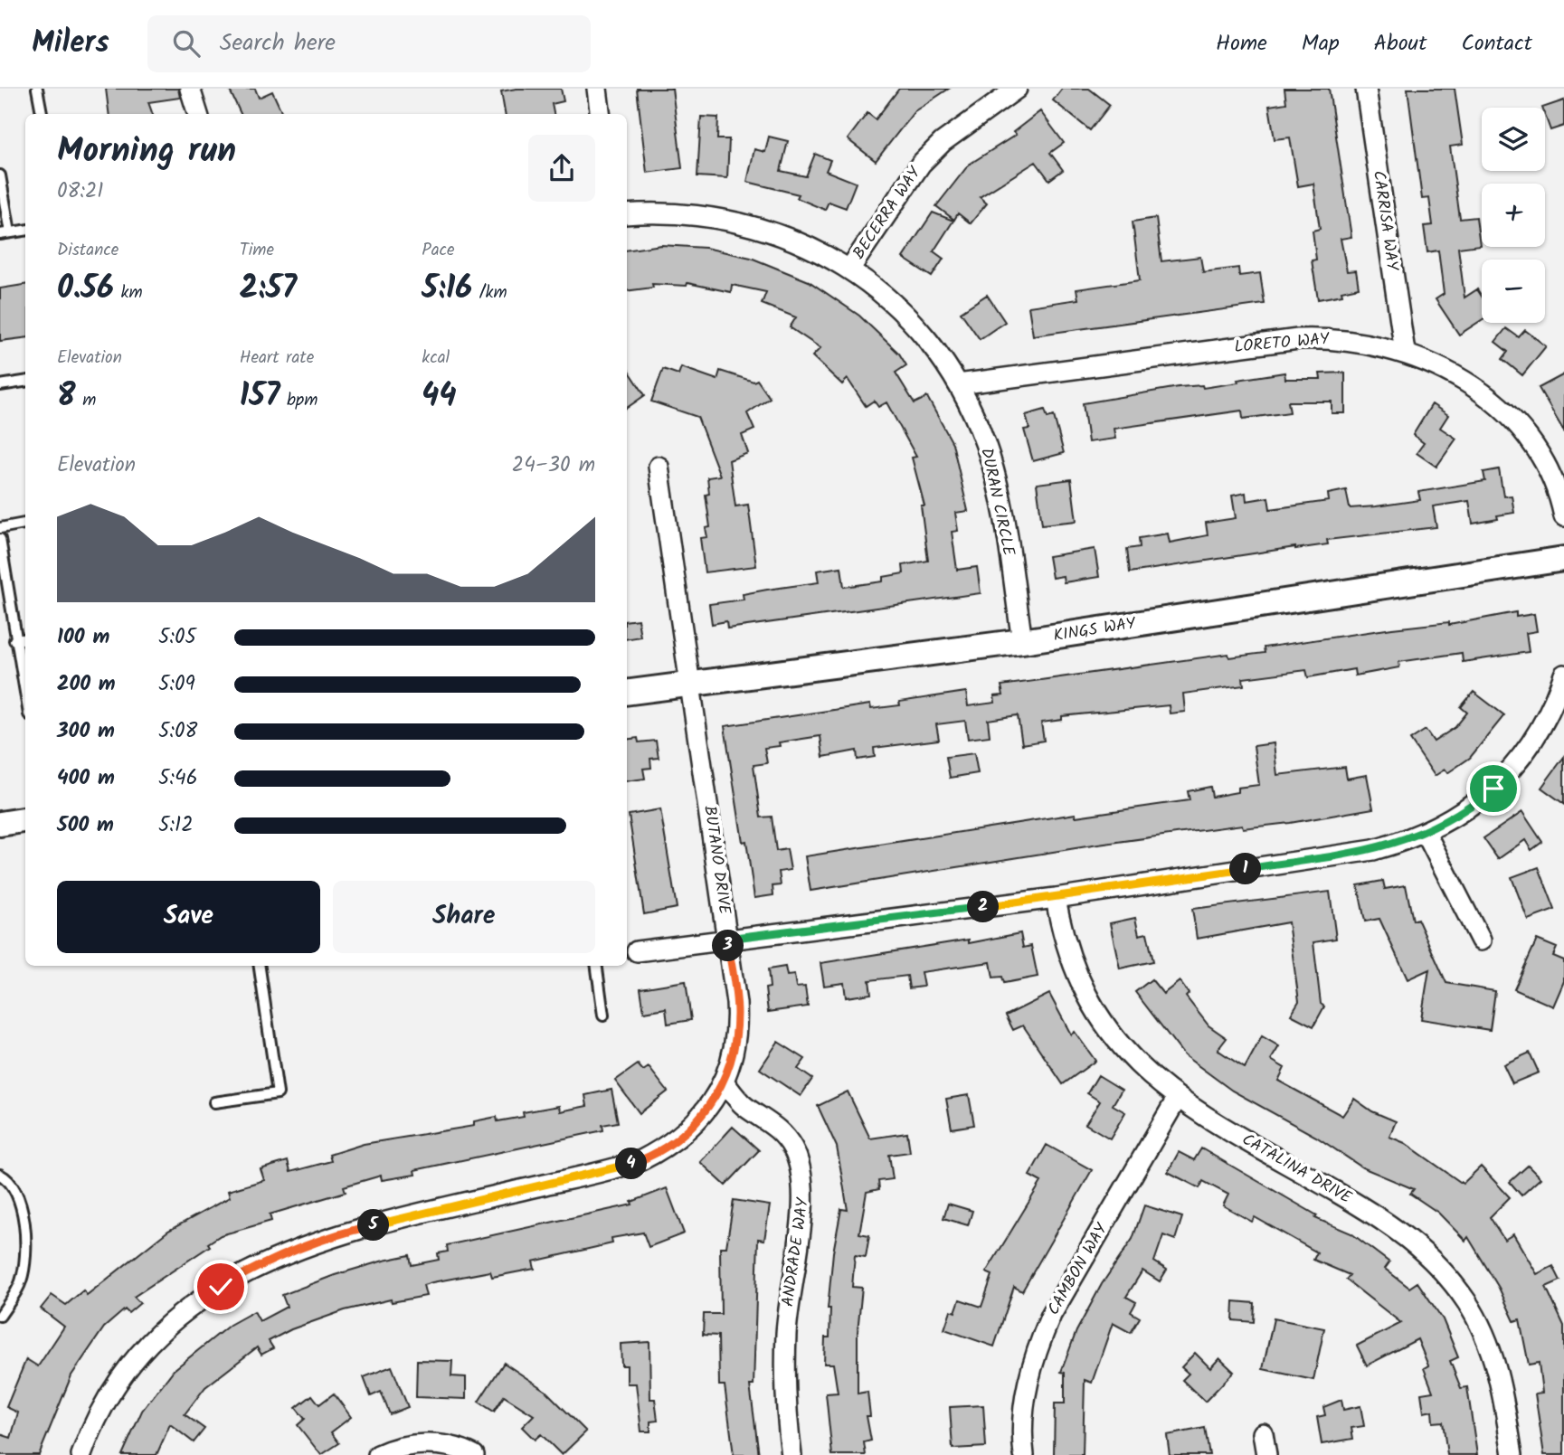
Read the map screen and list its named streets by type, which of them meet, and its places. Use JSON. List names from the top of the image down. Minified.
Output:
{"streets":{"street":["BECERRA WAY","CARRISA WAY","LORETO WAY","DURAN CIRCLE","KINGS WAY","BUTANO DRIVE","CATALINA DRIVE","ANDRADE WAY","CAMBON WAY"]},"crossings":[["BECERRA WAY","DURAN CIRCLE"],["CARRISA WAY","LORETO WAY"],["LORETO WAY","DURAN CIRCLE"],["DURAN CIRCLE","KINGS WAY"],["KINGS WAY","BUTANO DRIVE"],["BUTANO DRIVE","ANDRADE WAY"],["CATALINA DRIVE","CAMBON WAY"]],"page":{"header":"Milers","search":"Search here","nav":["Home","Map","About","Contact"],"map_buttons":["+","−"],"heading":["Morning run","08:21"],"stats":[["Distance","0.56 km"],["Time","2:57"],["Pace","5:16 /km"],["Elevation","8 m"],["Heart rate","157 bpm"],["kcal","44"]],"chart":["Elevation","24–30 m"],"list":[{"name":"100 m","note":"5:05"},{"name":"200 m","note":"5:09"},{"name":"300 m","note":"5:08"},{"name":"400 m","note":"5:46"},{"name":"500 m","note":"5:12"}],"pins":["1","2","3","4","5"],"buttons":["Save","Share"]}}
